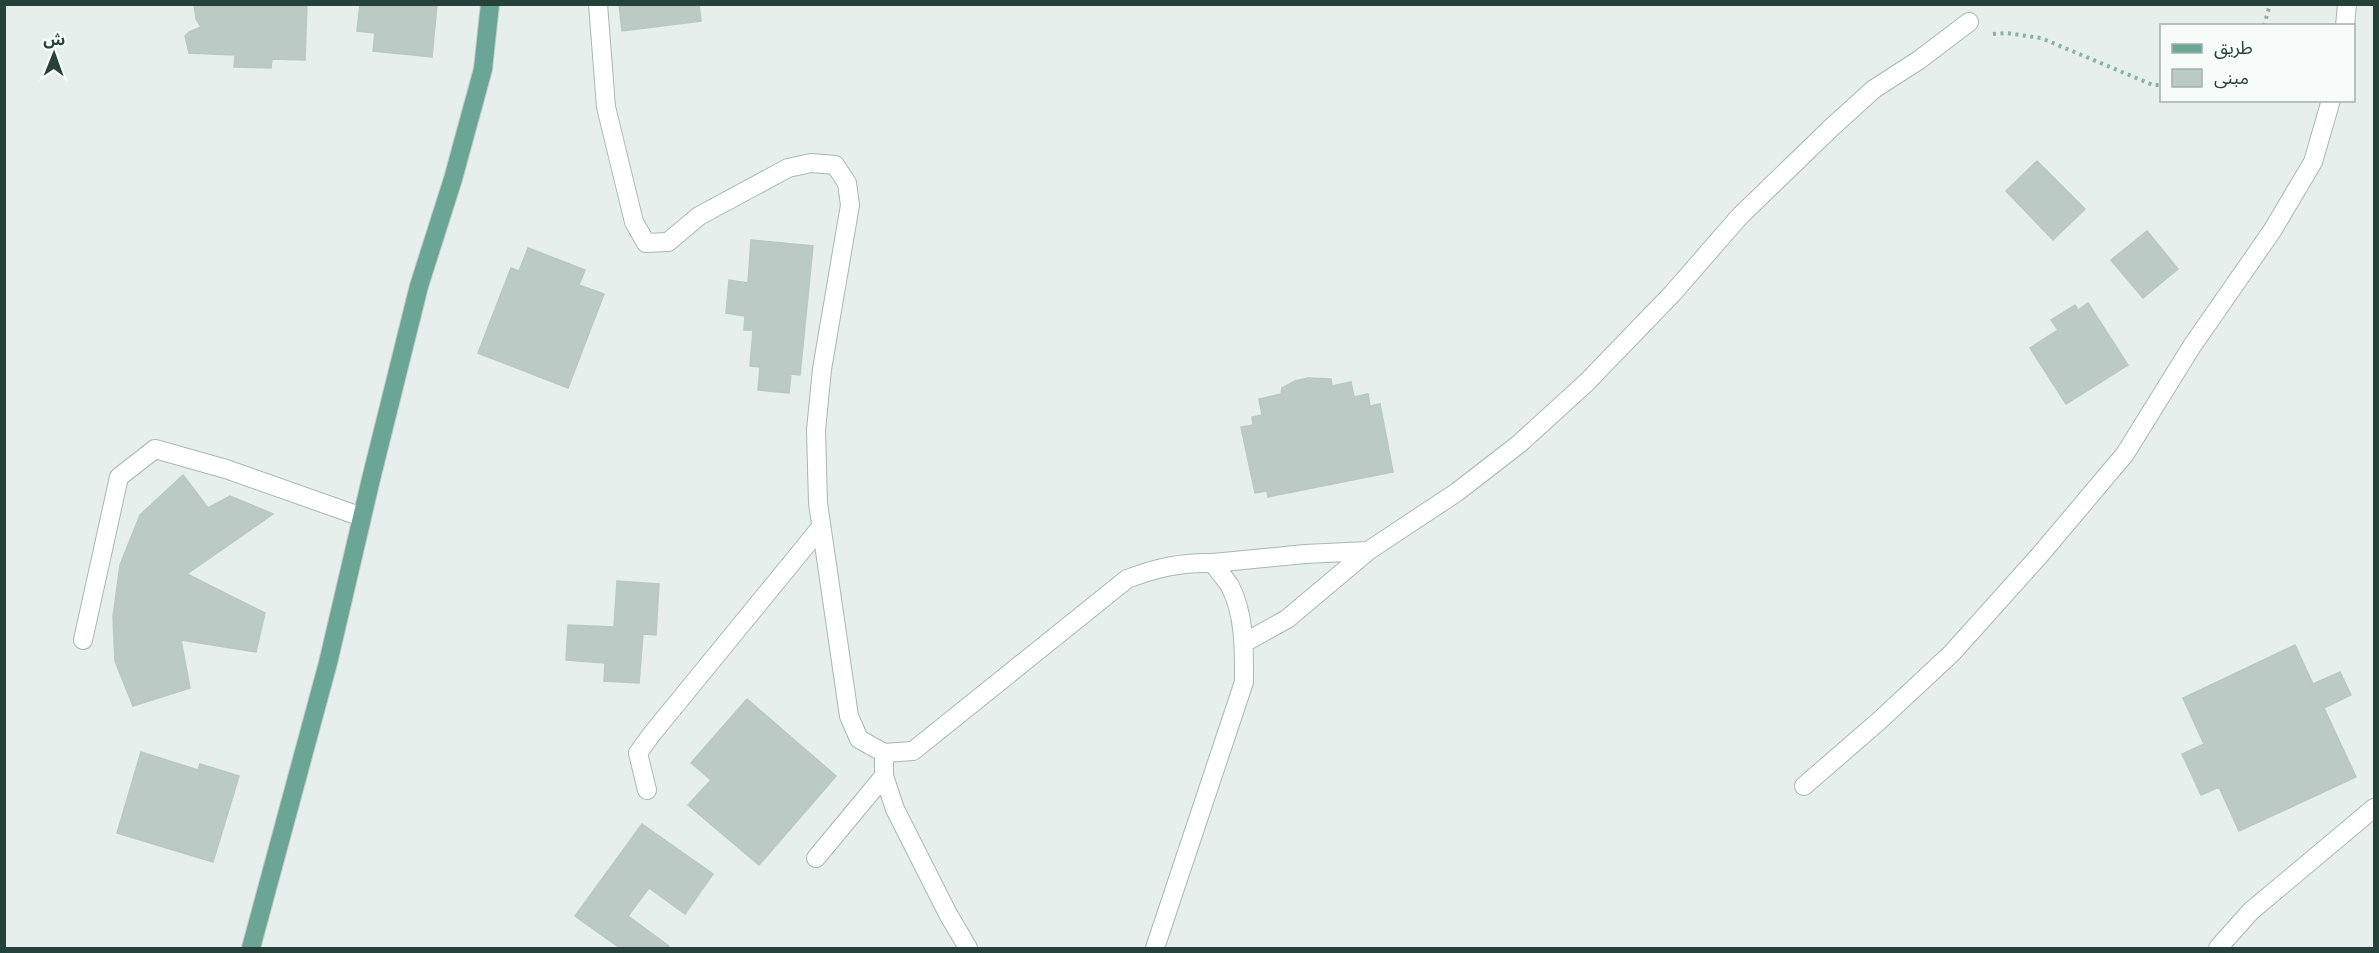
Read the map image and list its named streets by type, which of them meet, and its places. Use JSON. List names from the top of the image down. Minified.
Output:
{"legend":["طريق","مبنى"],"north":"top"}
